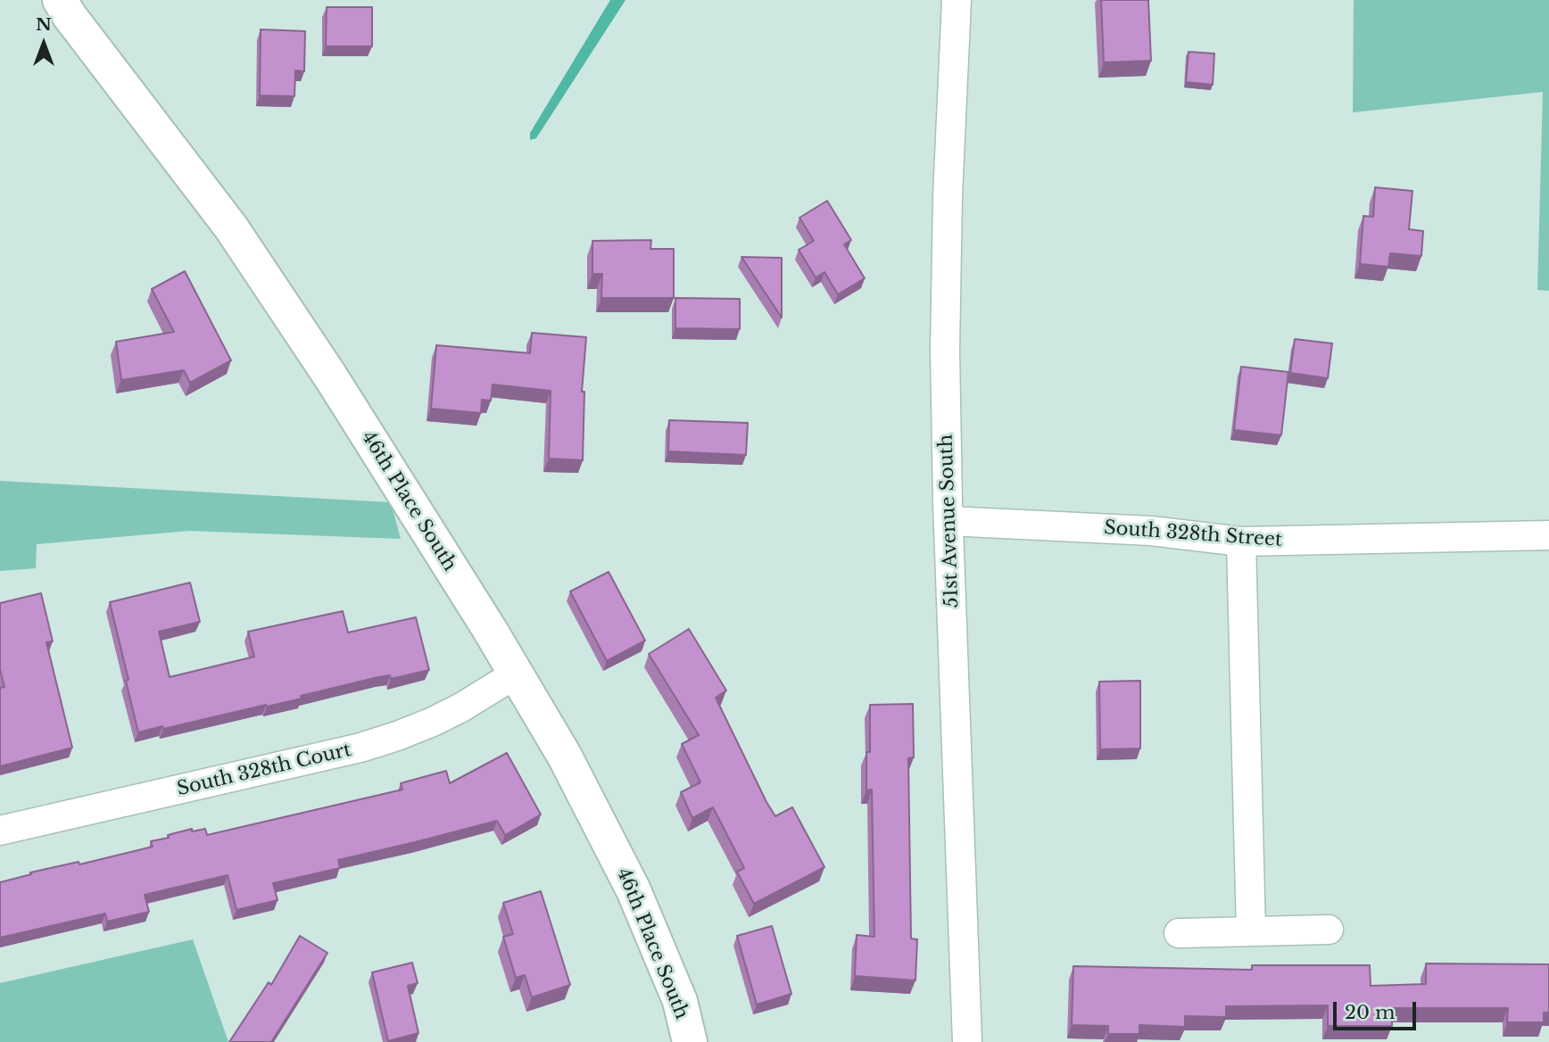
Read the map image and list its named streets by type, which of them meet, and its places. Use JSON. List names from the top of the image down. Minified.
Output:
{"streets":{"street":["46th Place South","51st Avenue South","South 328th Street","South 328th Court"]},"crossings":[["46th Place South","South 328th Court"],["51st Avenue South","South 328th Street"]],"scale_bar":"20 m","north":"top"}
